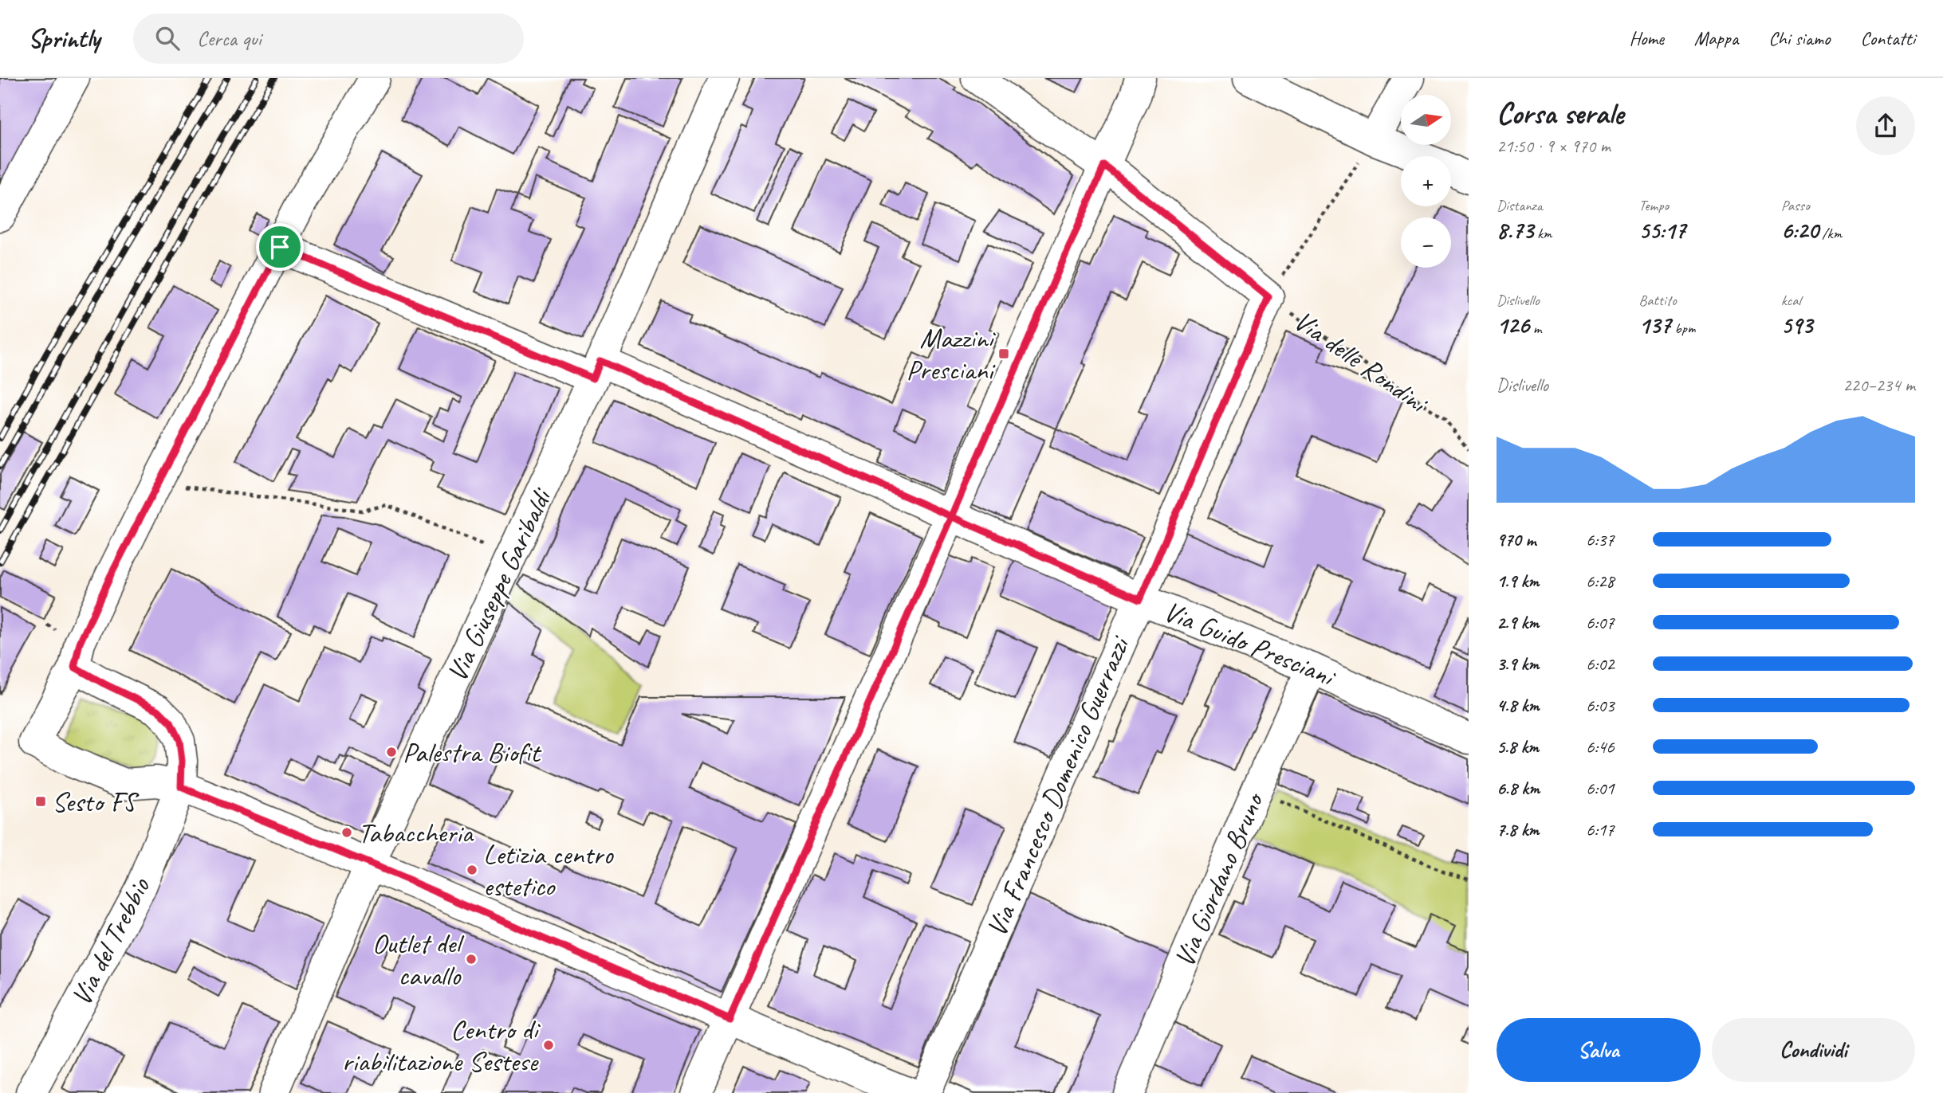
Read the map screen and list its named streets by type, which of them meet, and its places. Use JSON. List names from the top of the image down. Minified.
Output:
{"streets":{"street":["Via delle Rondini","Via Giuseppe Garibaldi","Via Guido Presciani","Via Francesco Domenico Guerrazzi","Via Giordano Bruno","Via del Trebbio"]},"crossings":[["Via delle Rondini","Via Francesco Domenico Guerrazzi"],["Via Giuseppe Garibaldi","Via Guido Presciani"],["Via Guido Presciani","Via Francesco Domenico Guerrazzi"],["Via Guido Presciani","Via Giordano Bruno"]],"places":{"transit":["Mazzini Presciani","Sesto FS"],"other":["Palestra Biofit","Tabaccheria","Letizia centro estetico","Outlet del cavallo","Centro di riabilitazione Sestese"]},"north":"right","page":{"header":"Sprintly","search":"Cerca qui","nav":["Home","Mappa","Chi siamo","Contatti"],"heading":["Corsa serale","21:50 · 9 × 970 m"],"map_buttons":["+","−"],"stats":[["Distanza","8.73 km"],["Tempo","55:17"],["Passo","6:20 /km"],["Dislivello","126 m"],["Battito","137 bpm"],["kcal","593"]],"chart":["Dislivello","220–234 m"],"list":[{"name":"970 m","note":"6:37"},{"name":"1.9 km","note":"6:28"},{"name":"2.9 km","note":"6:07"},{"name":"3.9 km","note":"6:02"},{"name":"4.8 km","note":"6:03"},{"name":"5.8 km","note":"6:46"},{"name":"6.8 km","note":"6:01"},{"name":"7.8 km","note":"6:17"}],"buttons":["Salva","Condividi"]}}
